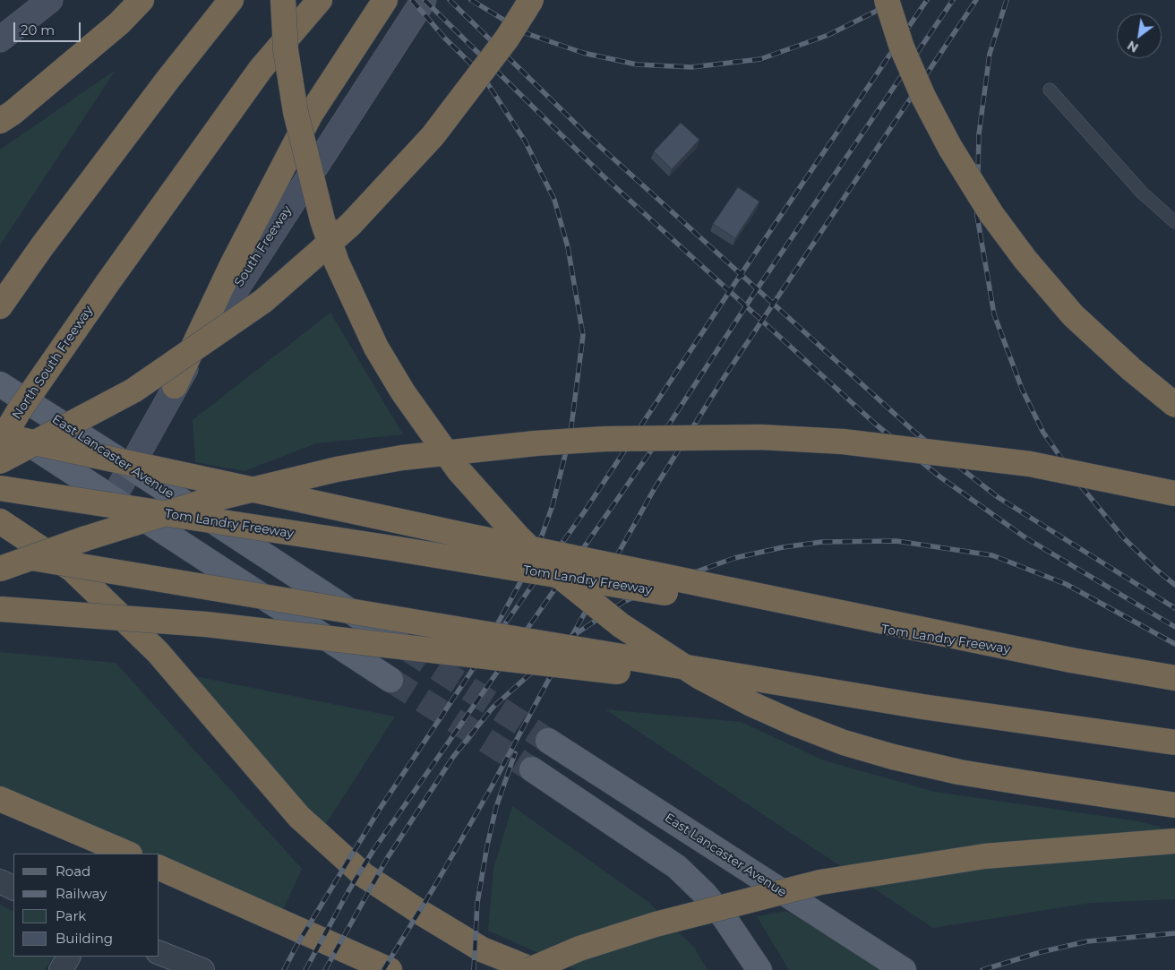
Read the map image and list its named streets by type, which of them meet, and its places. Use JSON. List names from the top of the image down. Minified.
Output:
{"streets":{"highway":["North South Freeway","Tom Landry Freeway"],"main road":["South Freeway","East Lancaster Avenue"]},"crossings":[["South Freeway","East Lancaster Avenue"]],"legend":["Road","Railway","Park","Building"],"scale_bar":"20 m","north":"bottom left"}
